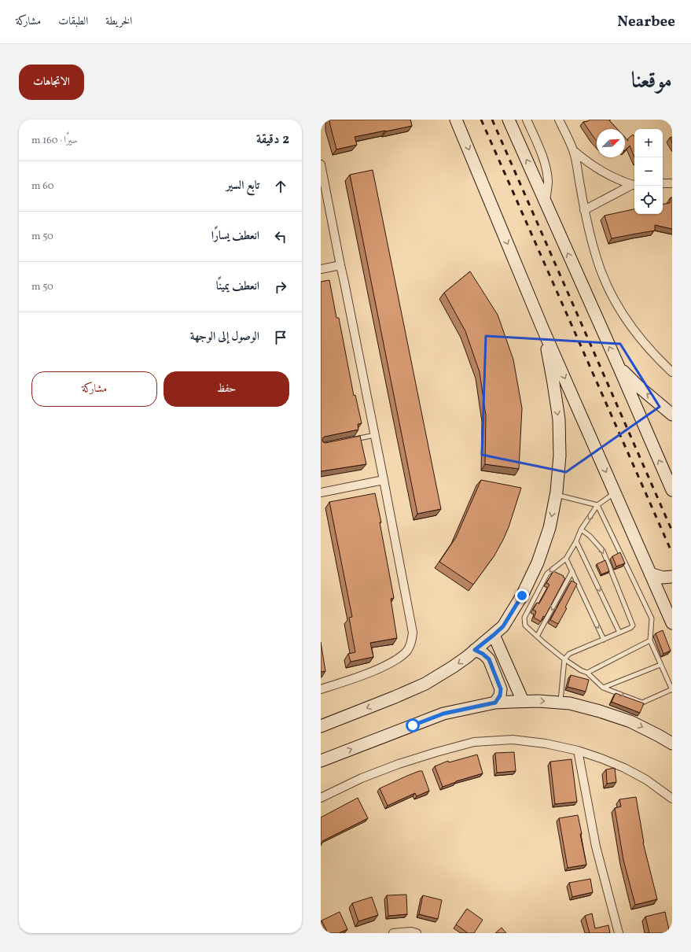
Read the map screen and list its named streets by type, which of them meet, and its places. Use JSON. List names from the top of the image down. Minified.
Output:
{"north":"top right","page":{"header":"Nearbee","nav":["الخريطة","الطبقات","مشاركة"],"title":"موقعنا","buttons":["الاتجاهات",["حفظ","مشاركة"]],"heading":["2 دقيقة","سيرًا · 160 m"],"map_buttons":["+","−"],"list":[["تابع السير","60 m"],["انعطف يسارًا","50 m"],["انعطف يمينًا","50 m"],"الوصول إلى الوجهة"]}}
